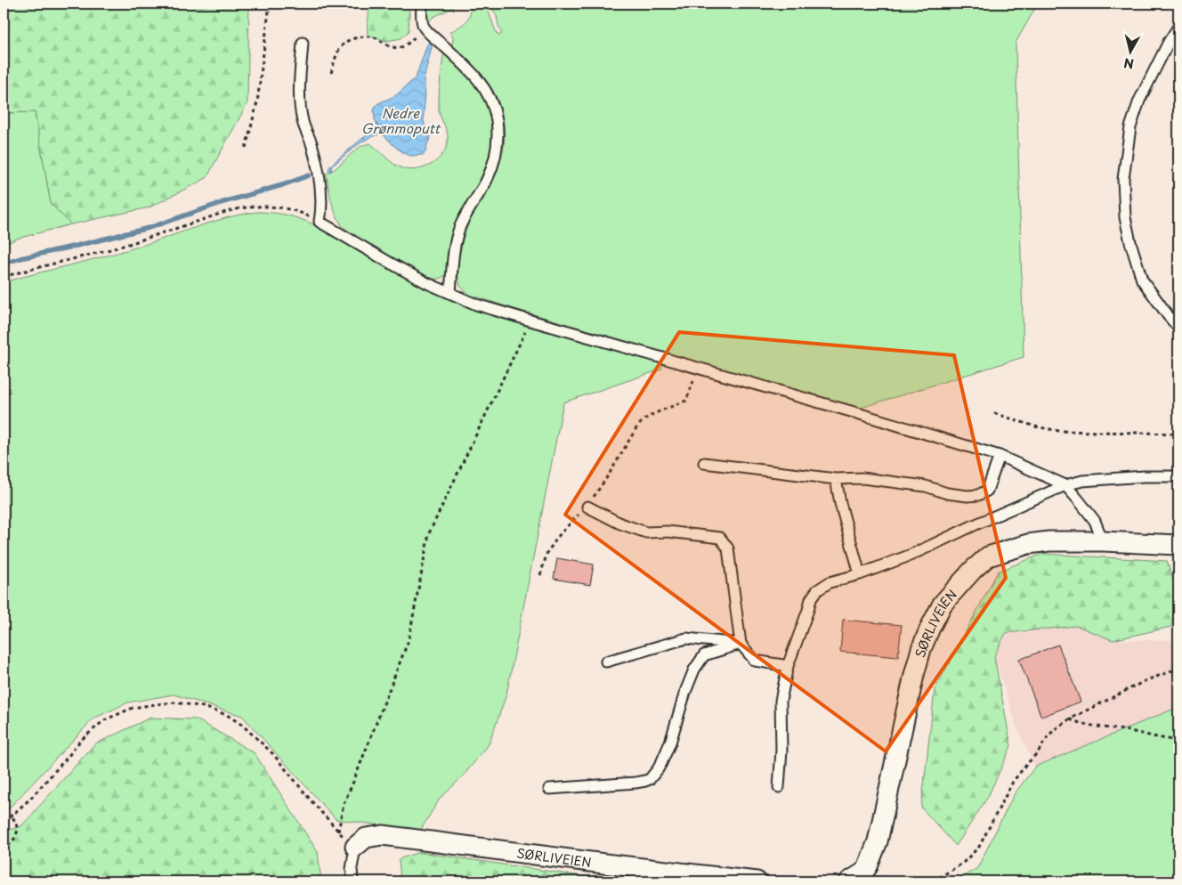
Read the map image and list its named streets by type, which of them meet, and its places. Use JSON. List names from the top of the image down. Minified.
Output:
{"streets":{"street":["SØRLIVEIEN"]},"water":["Nedre Grønmoputt"],"north":"bottom"}
